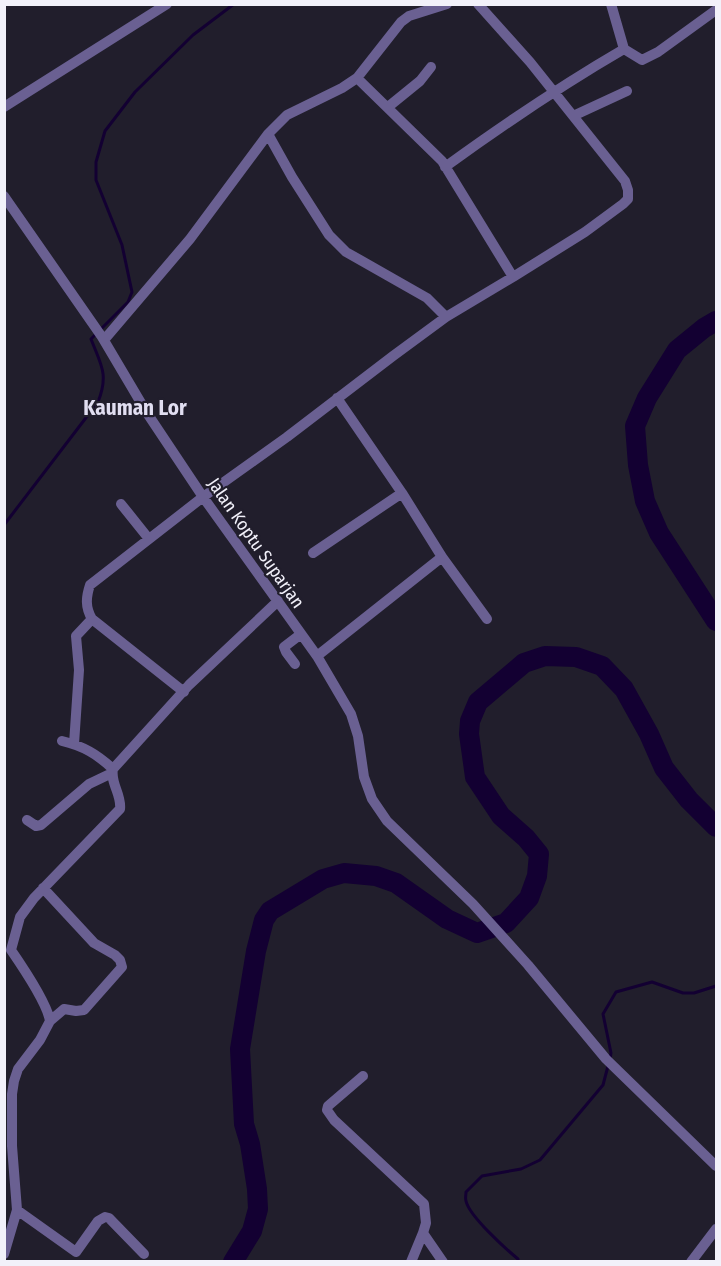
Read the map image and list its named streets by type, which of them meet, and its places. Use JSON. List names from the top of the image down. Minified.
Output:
{"streets":{"street":["Jalan Koptu Suparjan"]},"districts":["Kauman Lor"]}
